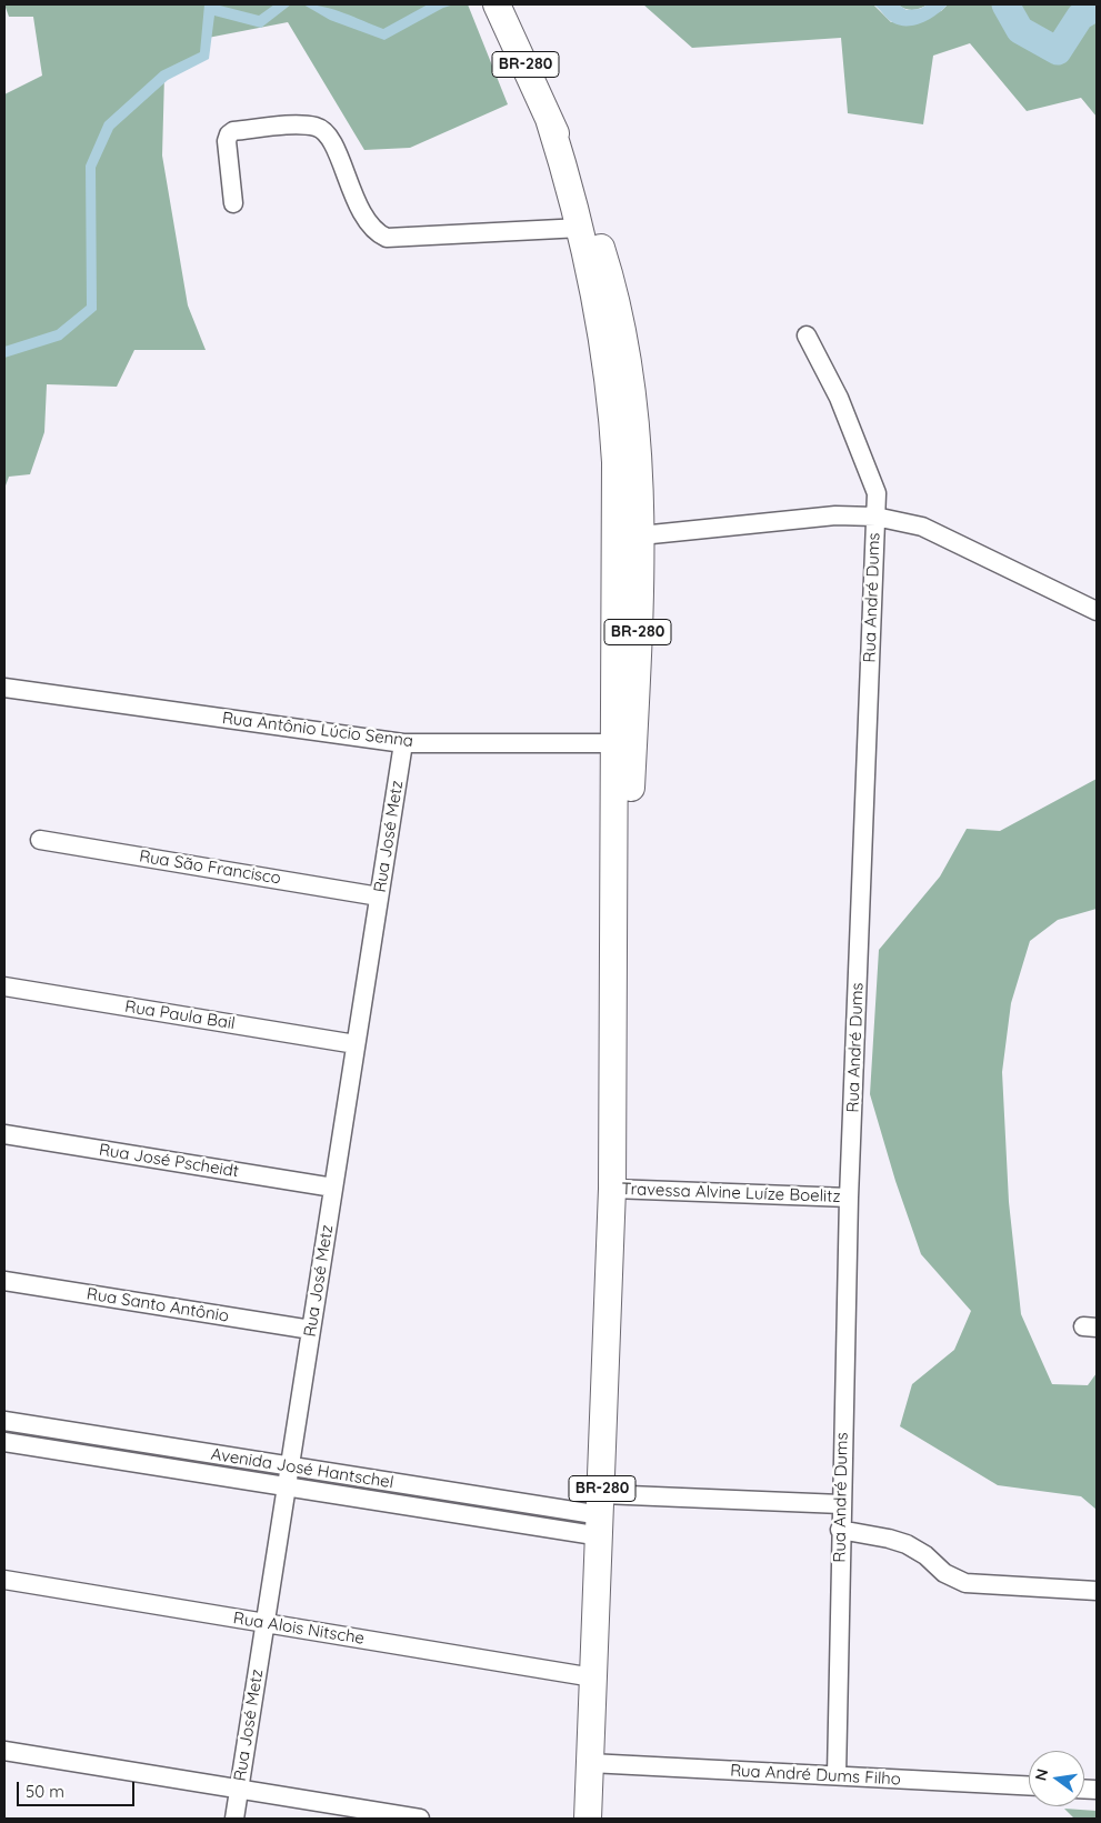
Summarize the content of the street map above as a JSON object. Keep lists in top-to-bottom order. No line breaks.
{"streets":{"highway":["BR-280"],"street":["Rua André Dums","Rua Antônio Lúcio Senna","Rua José Metz","Rua São Francisco","Rua Paula Bail","Rua José Pscheidt","Travessa Alvine Luíze Boelitz","Rua Santo Antônio","Avenida José Hantschel","Rua Alois Nitsche","Rua André Dums Filho"]},"crossings":[["BR-280","Rua Antônio Lúcio Senna"],["BR-280","Travessa Alvine Luíze Boelitz"],["BR-280","Avenida José Hantschel"],["BR-280","Rua Alois Nitsche"],["BR-280","Rua André Dums Filho"],["Rua André Dums","Travessa Alvine Luíze Boelitz"],["Rua André Dums","Rua André Dums Filho"],["Rua Antônio Lúcio Senna","Rua José Metz"],["Rua José Metz","Rua São Francisco"],["Rua José Metz","Rua Paula Bail"],["Rua José Metz","Rua José Pscheidt"],["Rua José Metz","Rua Santo Antônio"],["Rua José Metz","Avenida José Hantschel"],["Rua José Metz","Rua Alois Nitsche"]],"scale_bar":"50 m","north":"left"}
